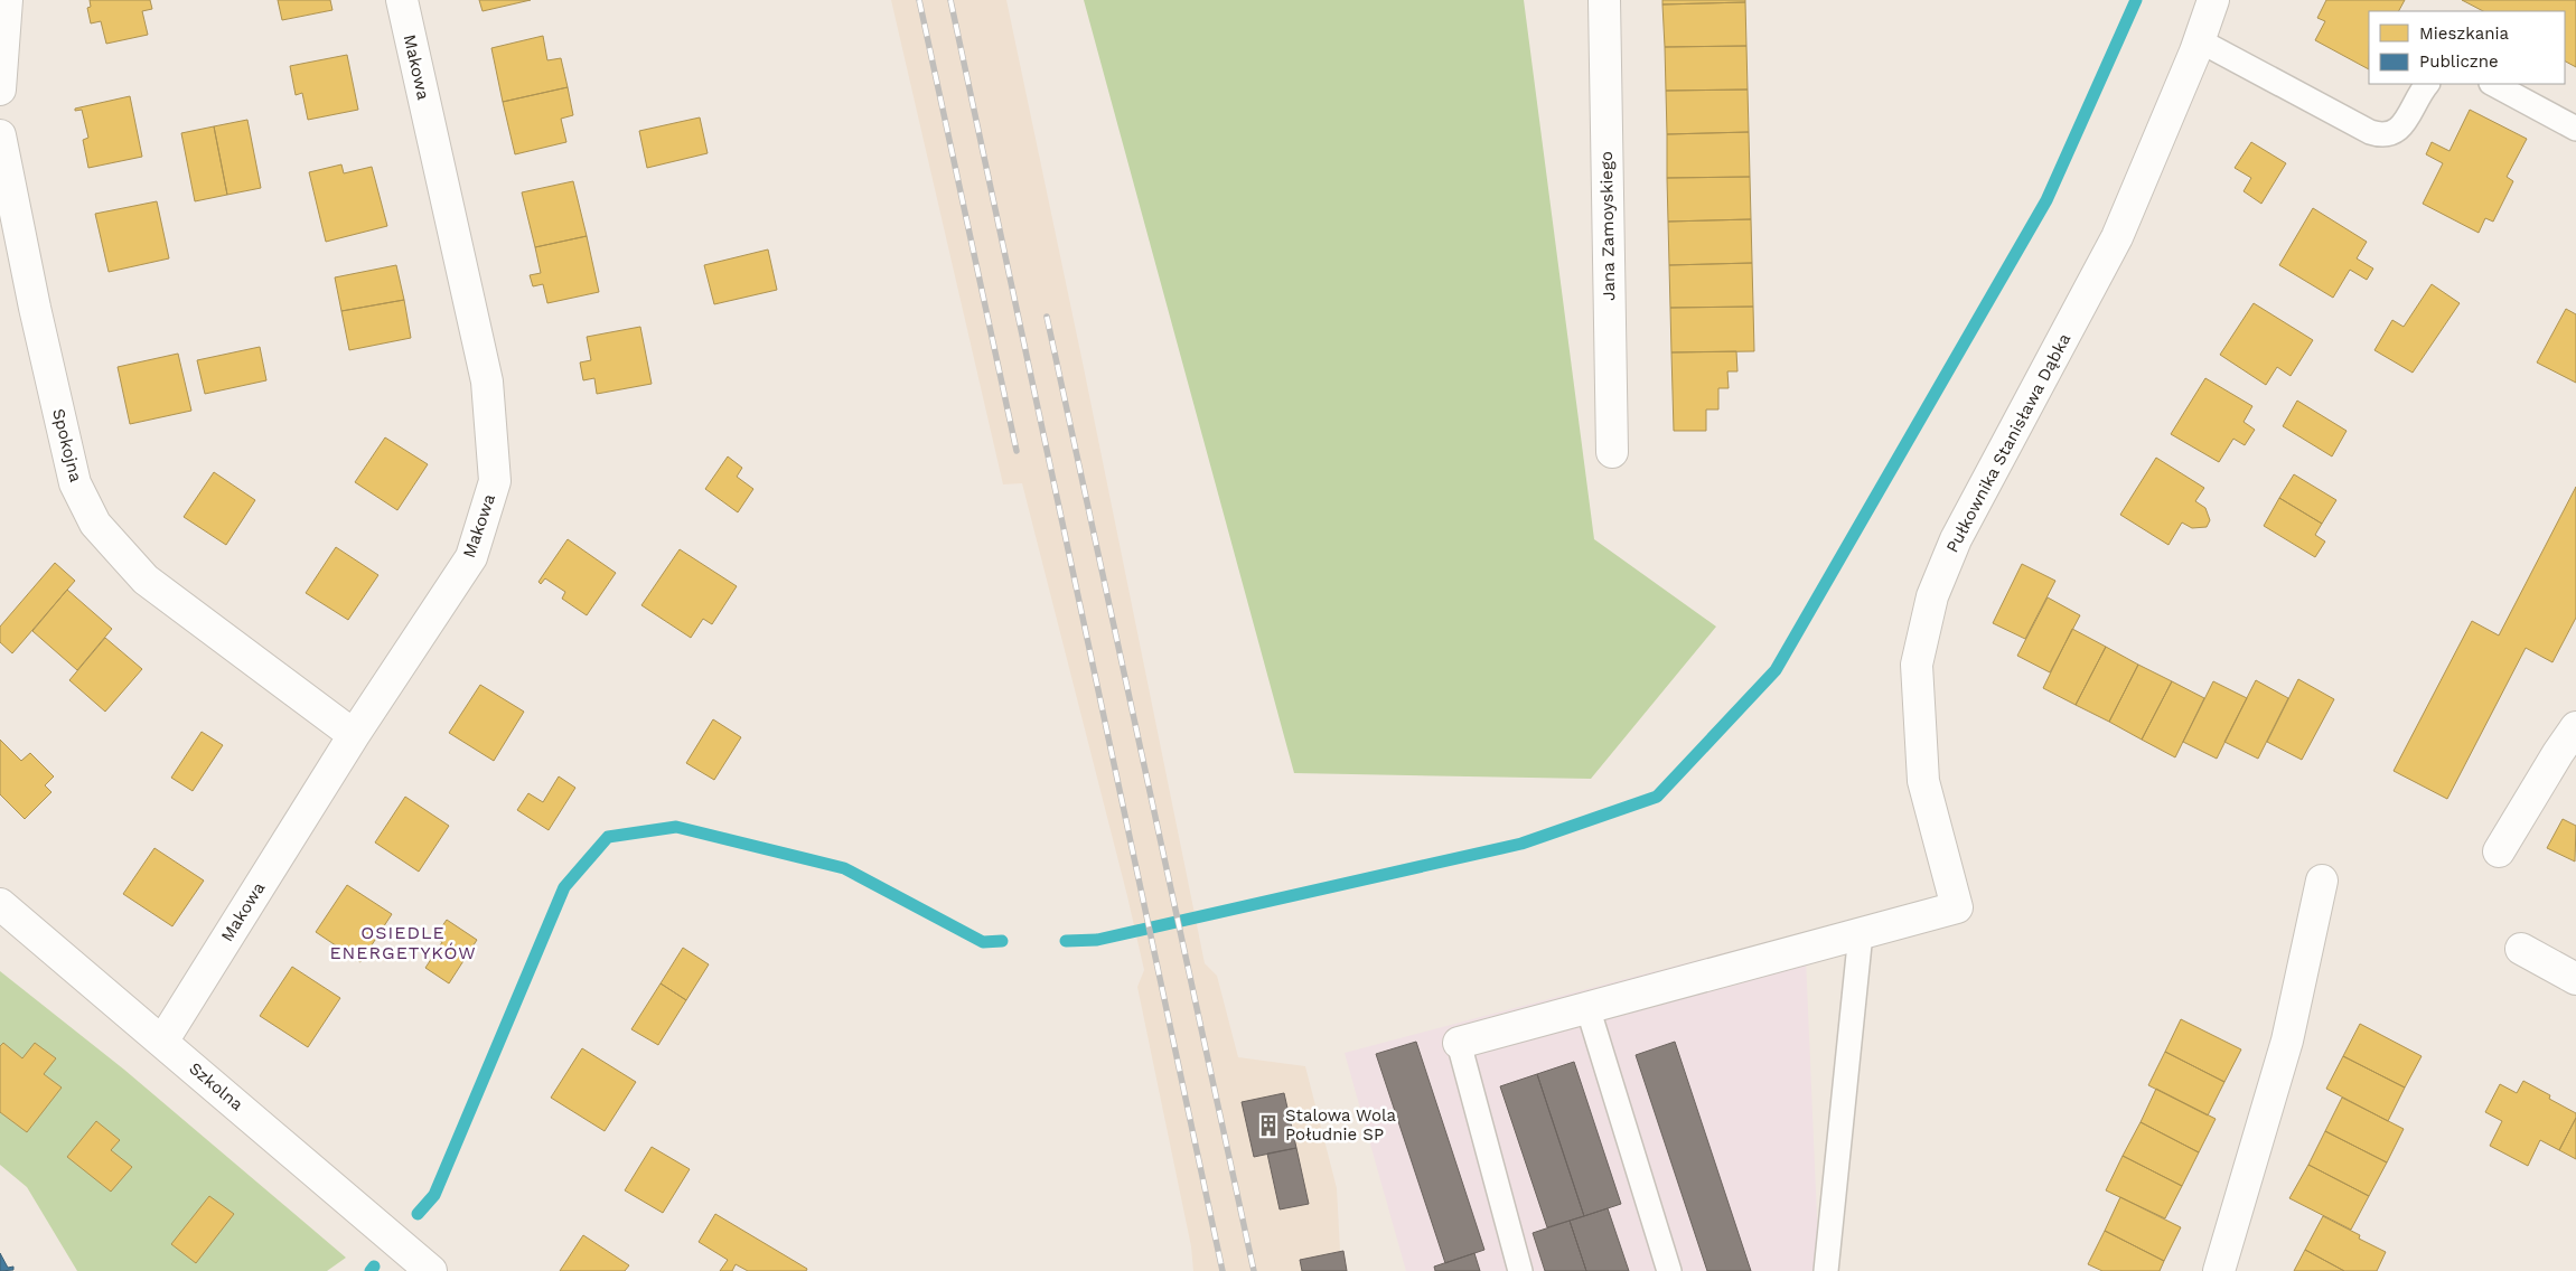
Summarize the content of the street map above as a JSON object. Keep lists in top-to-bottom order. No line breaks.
{"streets":{"street":["Makowa","Jana Zamoyskiego","Pułkownika Stanisława Dąbka","Spokojna","Szkolna"]},"crossings":[["Makowa","Spokojna"],["Makowa","Szkolna"]],"districts":["OSIEDLE ENERGETYKÓW"],"places":{"building":["Stalowa Wola Południe SP"]},"legend":["Mieszkania","Publiczne"]}
